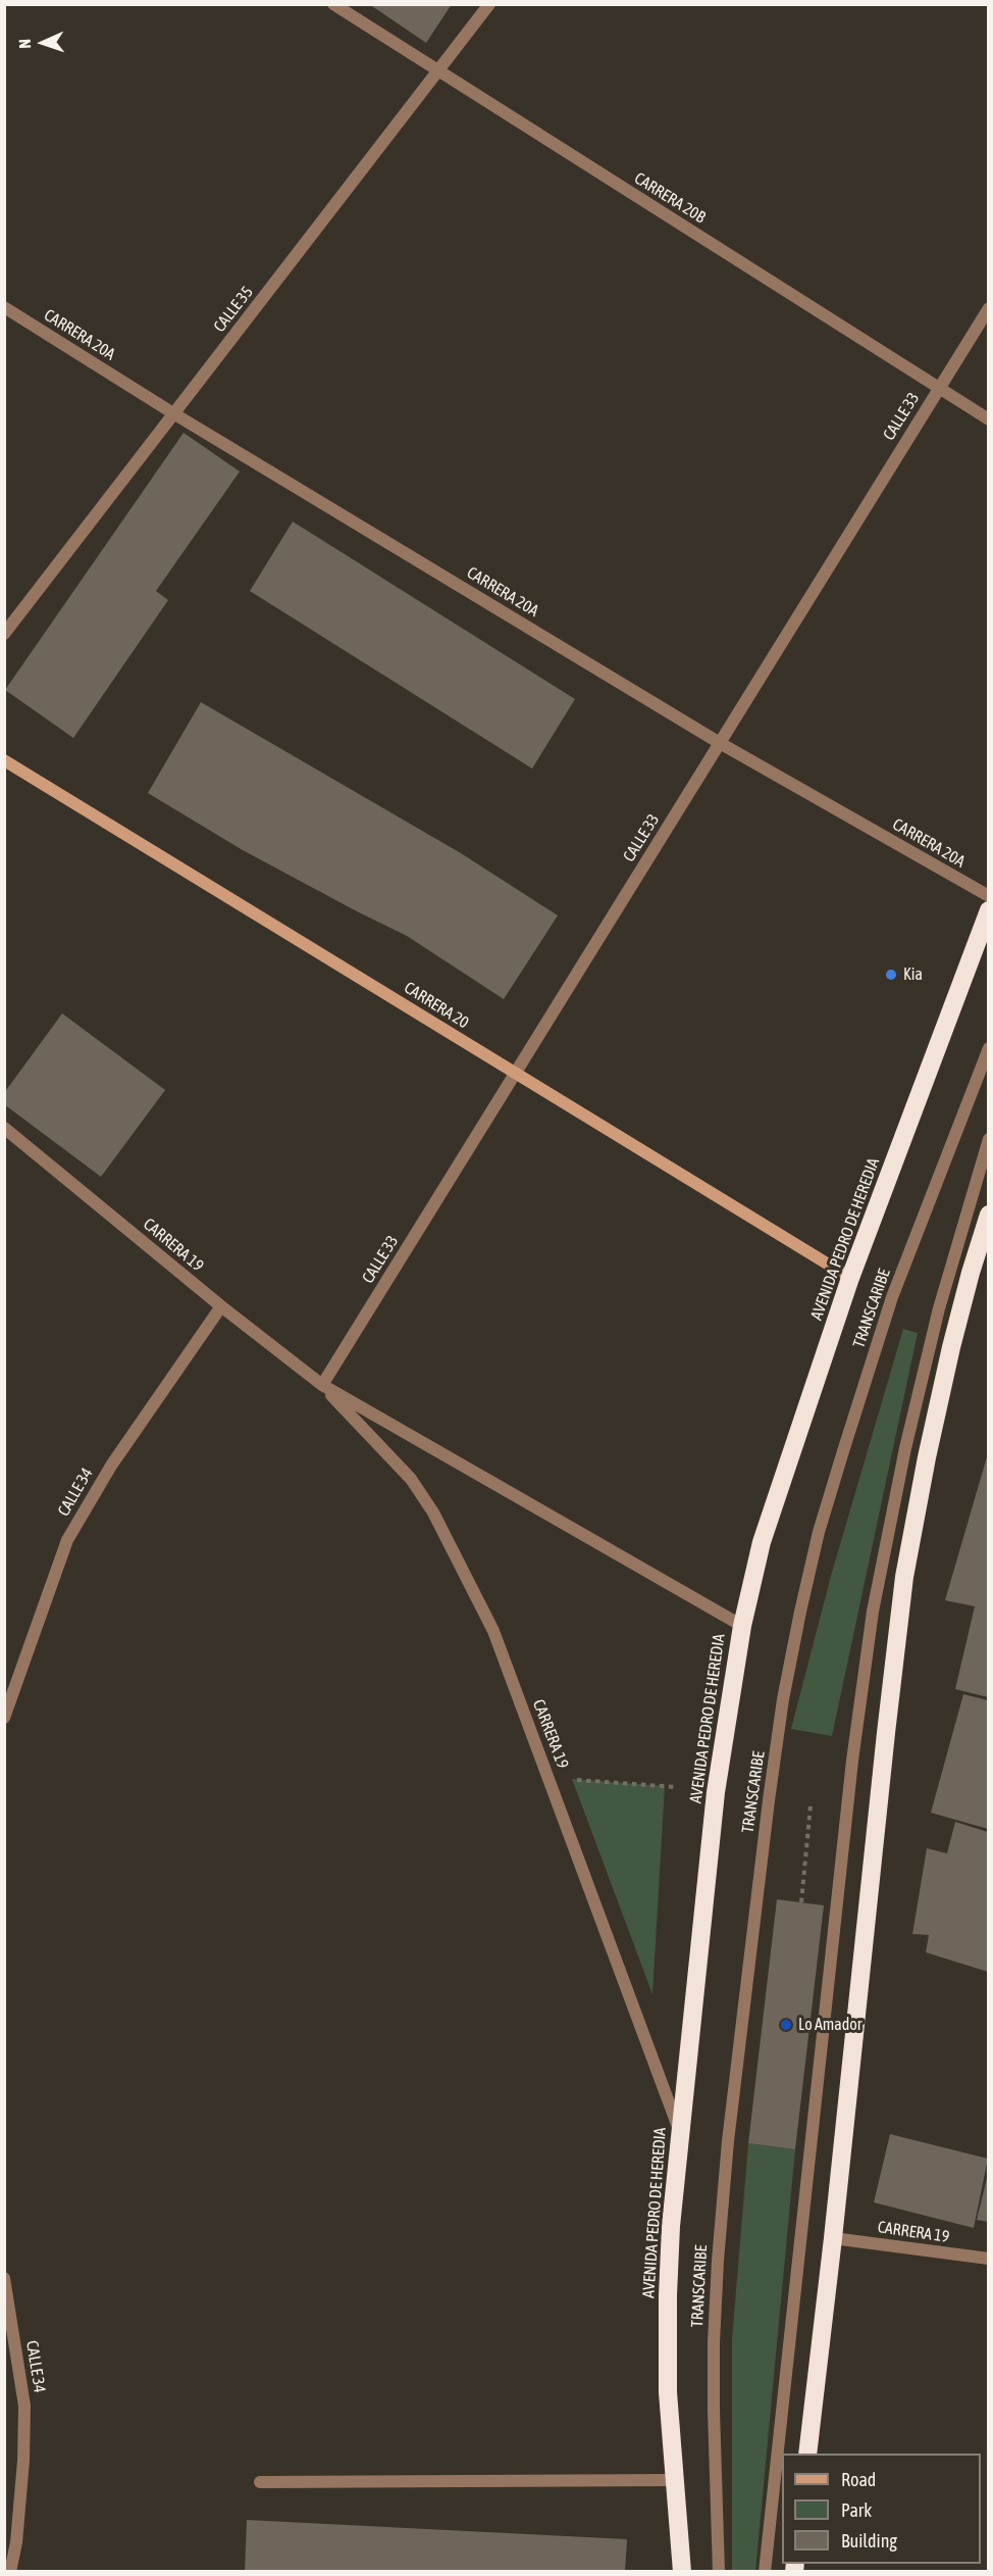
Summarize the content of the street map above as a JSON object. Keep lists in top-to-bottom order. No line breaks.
{"streets":{"highway":["AVENIDA PEDRO DE HEREDIA"],"street":["CARRERA 20B","CALLE 35","CARRERA 20A","CALLE 33","CARRERA 20","CARRERA 19","TRANSCARIBE","CALLE 34"]},"crossings":[["CARRERA 20B","CALLE 35"],["CARRERA 20B","CALLE 33"],["CALLE 35","CARRERA 20A"],["CARRERA 20A","CALLE 33"],["CALLE 33","CARRERA 20"],["CALLE 33","CARRERA 19"],["CARRERA 20","AVENIDA PEDRO DE HEREDIA"],["AVENIDA PEDRO DE HEREDIA","CARRERA 19"],["CARRERA 19","CALLE 34"]],"places":["Kia","Lo Amador"],"legend":["Road","Park","Building"],"north":"left"}
